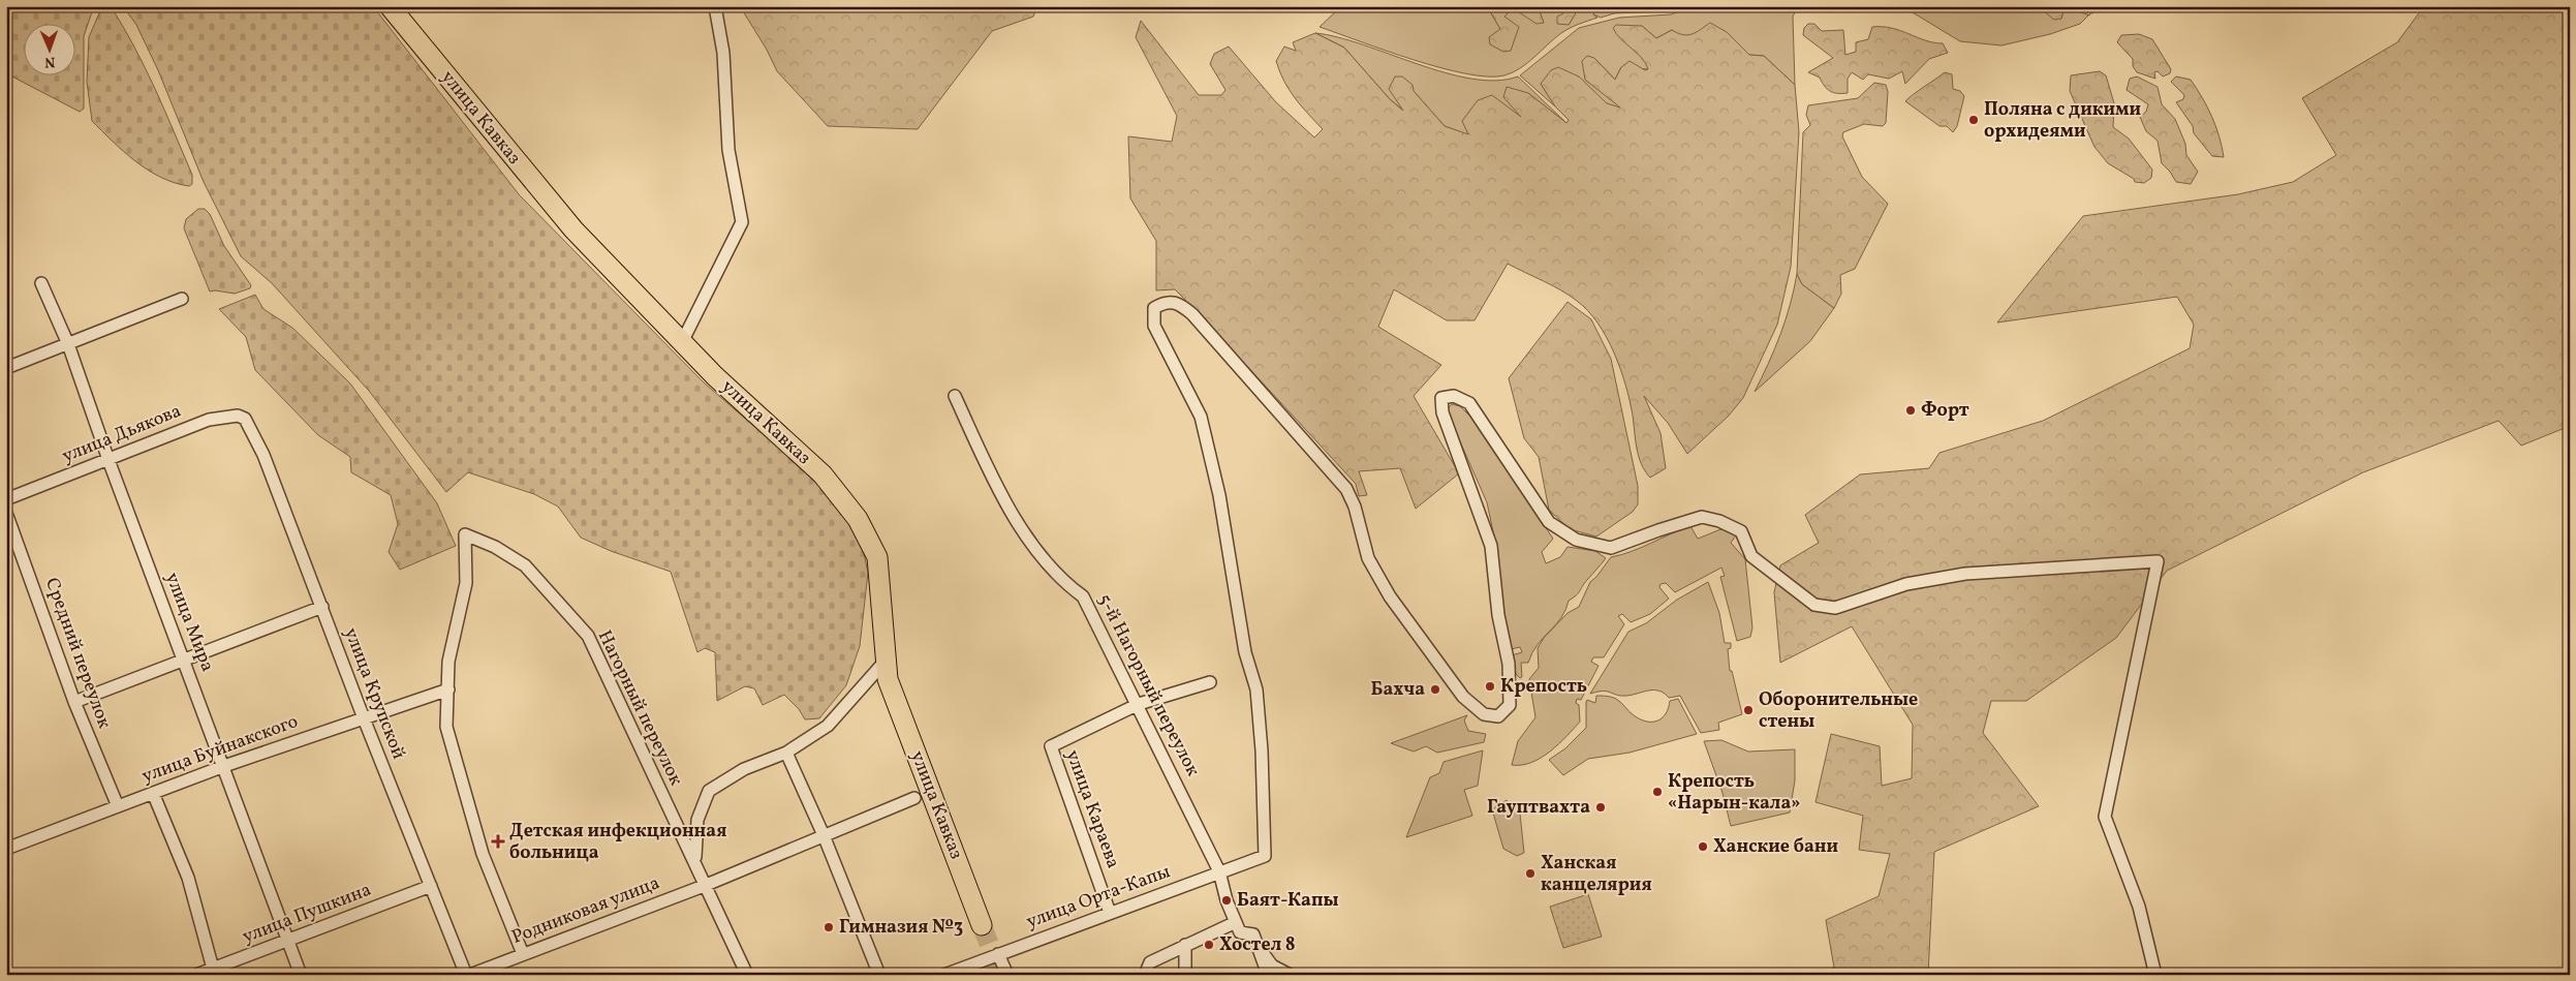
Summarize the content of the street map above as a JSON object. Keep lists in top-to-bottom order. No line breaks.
{"streets":{"highway":["улица Кавказ"],"street":["улица Дьякова","улица Мира","Средний переулок","5-й Нагорный переулок","улица Крупской","Нагорный переулок","улица Буйнакского","улица Караева","улица Орта-Капы","Родниковая улица","улица Пушкина"]},"crossings":[["улица Дьякова","улица Мира"],["улица Дьякова","улица Крупской"],["улица Мира","улица Буйнакского"],["улица Мира","улица Пушкина"],["Средний переулок","улица Буйнакского"],["5-й Нагорный переулок","улица Караева"],["5-й Нагорный переулок","улица Орта-Капы"],["улица Крупской","улица Буйнакского"],["улица Крупской","Родниковая улица"],["улица Крупской","улица Пушкина"],["Нагорный переулок","улица Буйнакского"],["Нагорный переулок","Родниковая улица"],["улица Караева","улица Орта-Капы"]],"places":{"other":["Поляна с дикими орхидеями","Форт","Крепость","Бахча","Оборонительные стены","Крепость «Нарын-кала»","Гауптвахта","Ханские бани","Ханская канцелярия","Баят-Капы","Гимназия №3","Хостел 8"],"health":["Детская инфекционная больница"]},"north":"bottom"}
